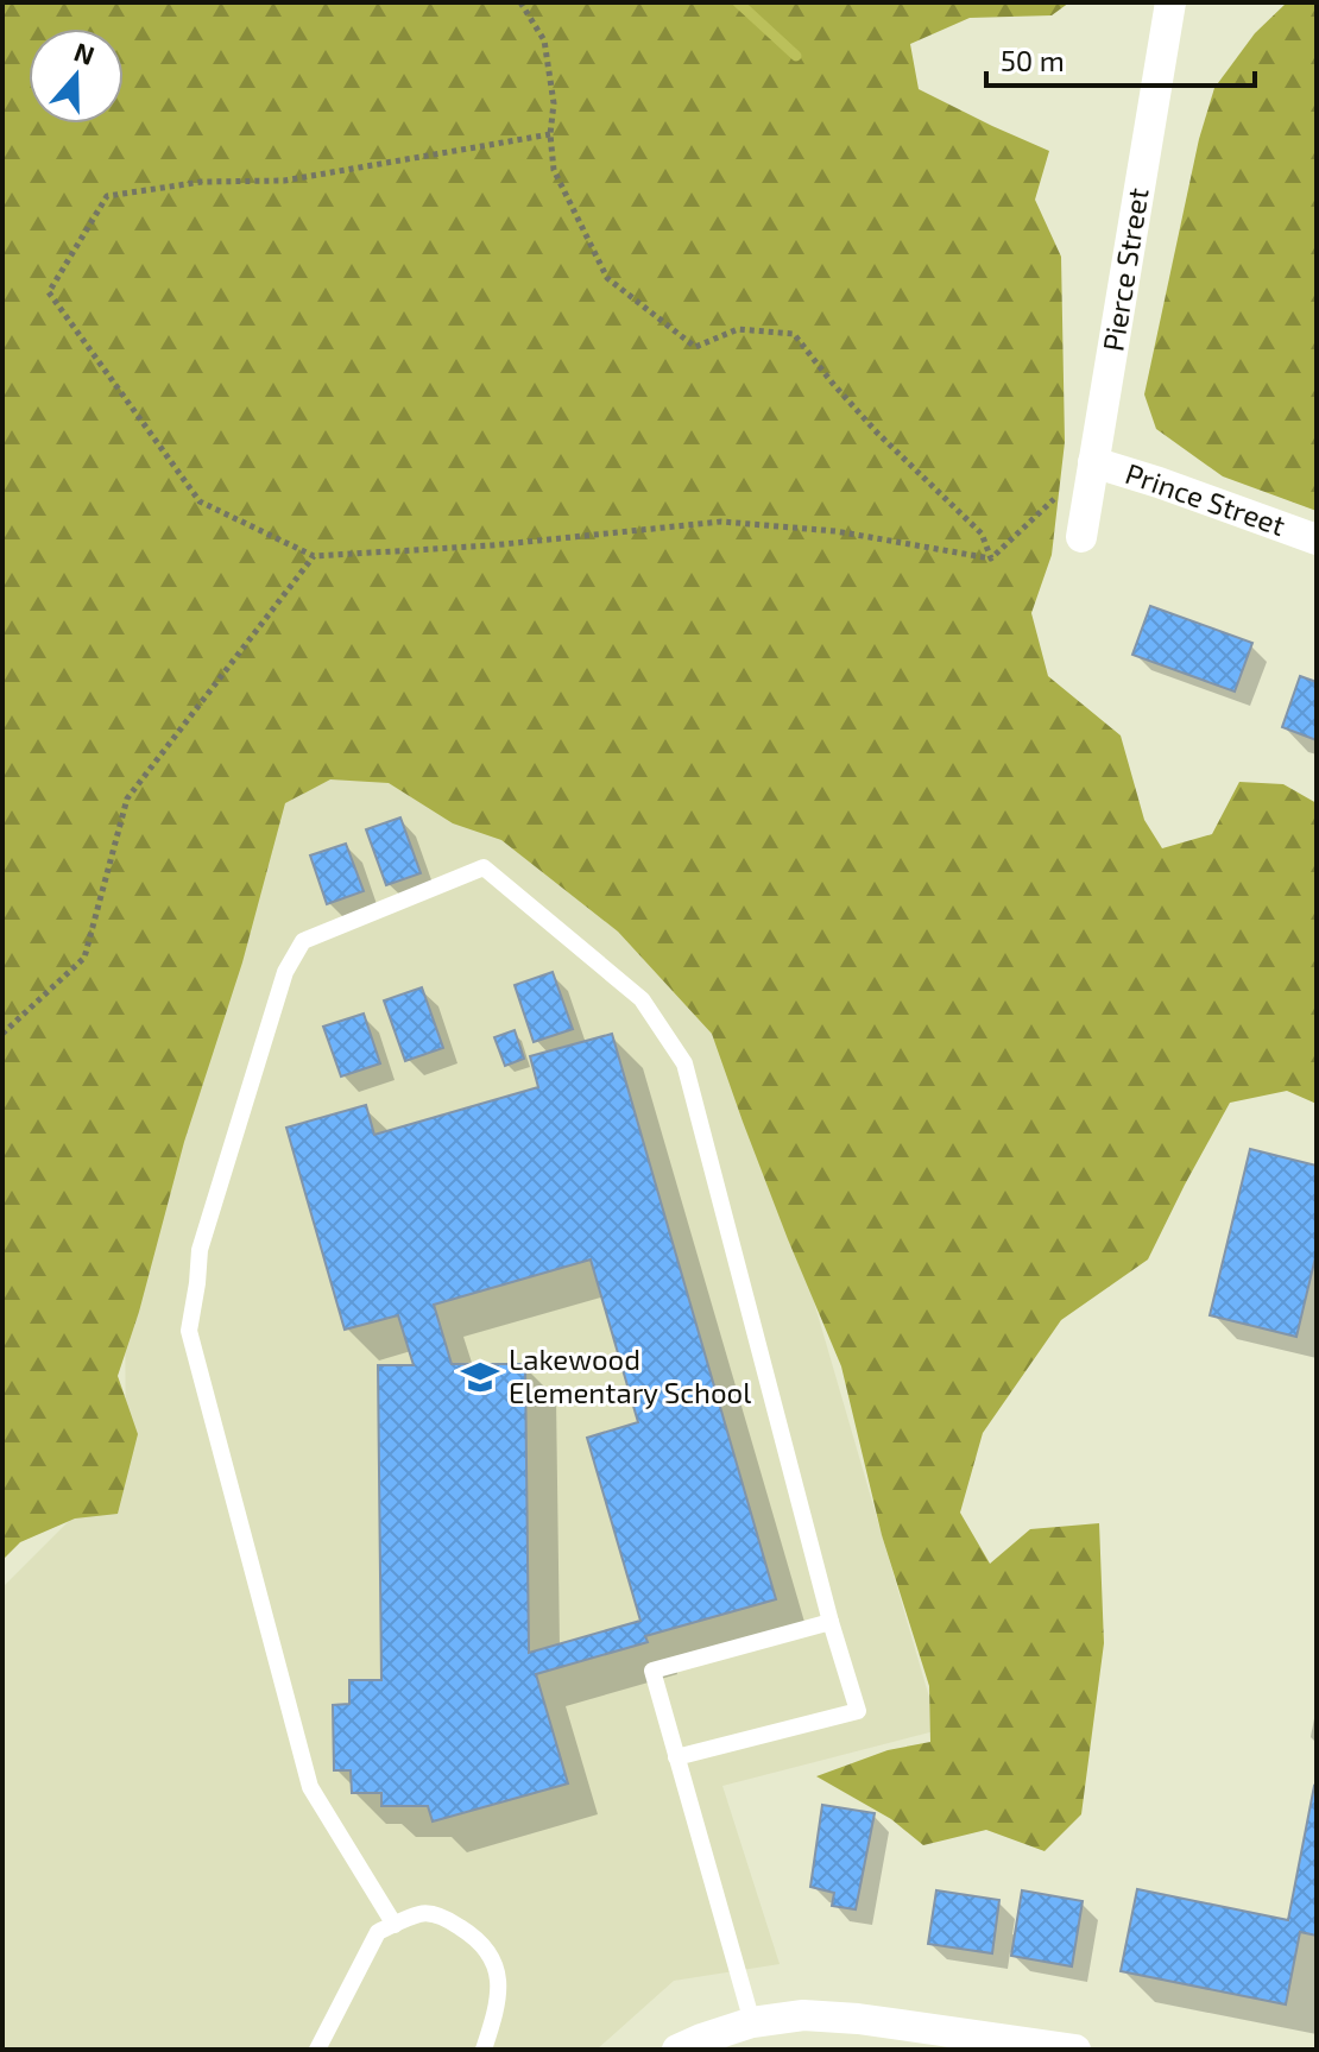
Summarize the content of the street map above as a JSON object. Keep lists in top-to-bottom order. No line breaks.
{"streets":{"street":["Pierce Street","Prince Street"]},"crossings":[["Pierce Street","Prince Street"]],"places":{"school or university":["Lakewood Elementary School"]},"scale_bar":"50 m","north":"top"}
